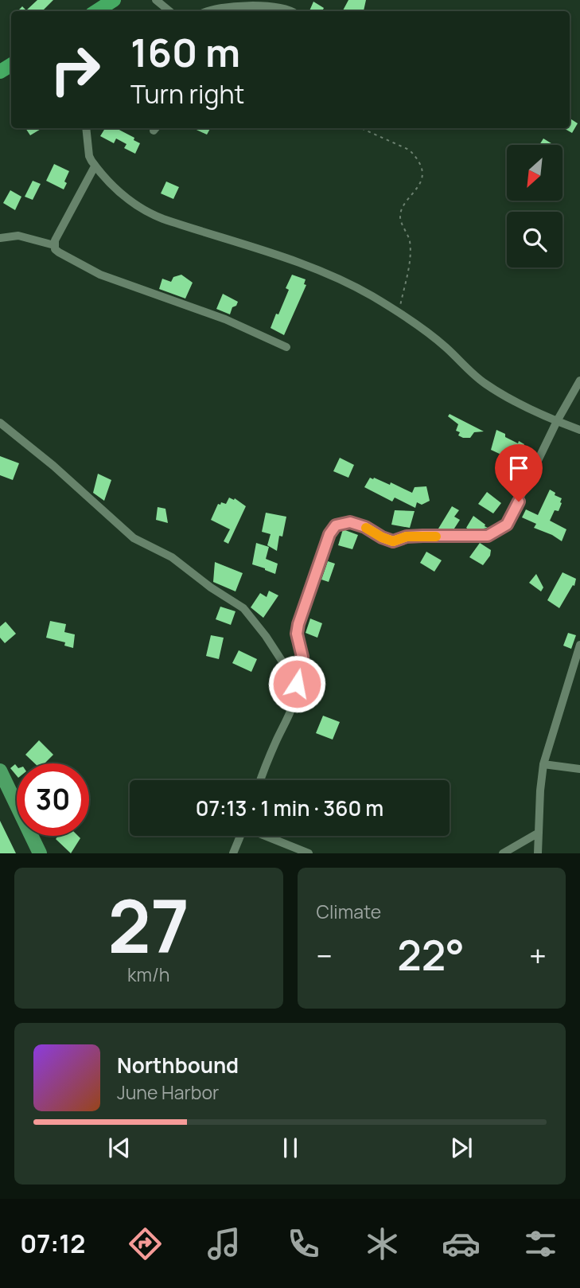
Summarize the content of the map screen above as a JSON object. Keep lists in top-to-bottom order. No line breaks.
{"north":"bottom left","page":{"turn":["160 m","Turn right"],"limit":"30","trip":"07:13 · 1 min · 360 m","tile":[["27","km/h"],"Climate"],"heat":["−","22°","+"],"song":["Northbound","June Harbor"],"tabs":"07:12"}}
